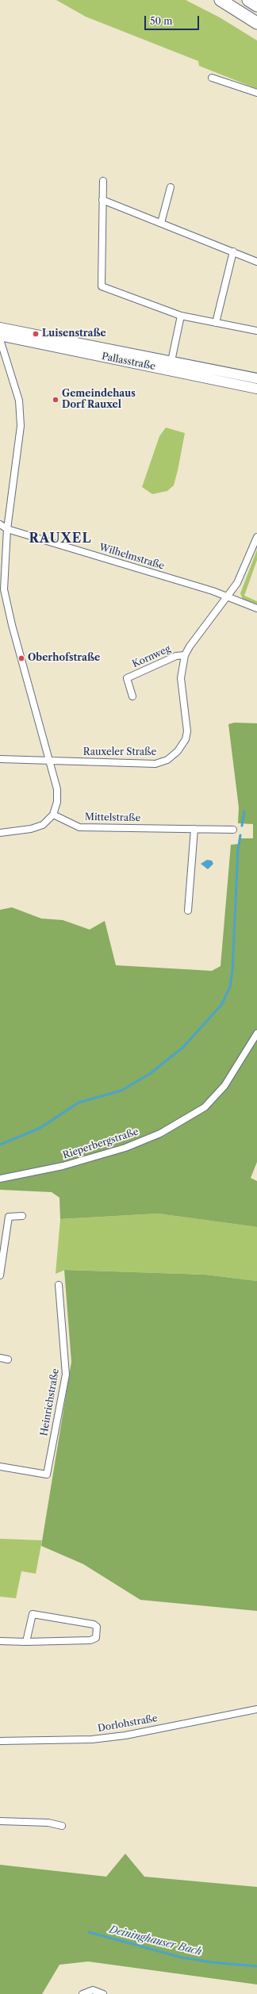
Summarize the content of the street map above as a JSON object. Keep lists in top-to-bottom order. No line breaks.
{"streets":{"main road":["Pallasstraße"],"street":["Wilhelmstraße","Kornweg","Rauxeler Straße","Mittelstraße","Rieperbergstraße","Heinrichstraße","Dorlohstraße"]},"crossings":[["Wilhelmstraße","Rauxeler Straße"],["Kornweg","Rauxeler Straße"]],"districts":["RAUXEL"],"water":["Deininghauser Bach"],"places":["Luisenstraße","Gemeindehaus Dorf Rauxel","Oberhofstraße"],"scale_bar":"50 m"}
